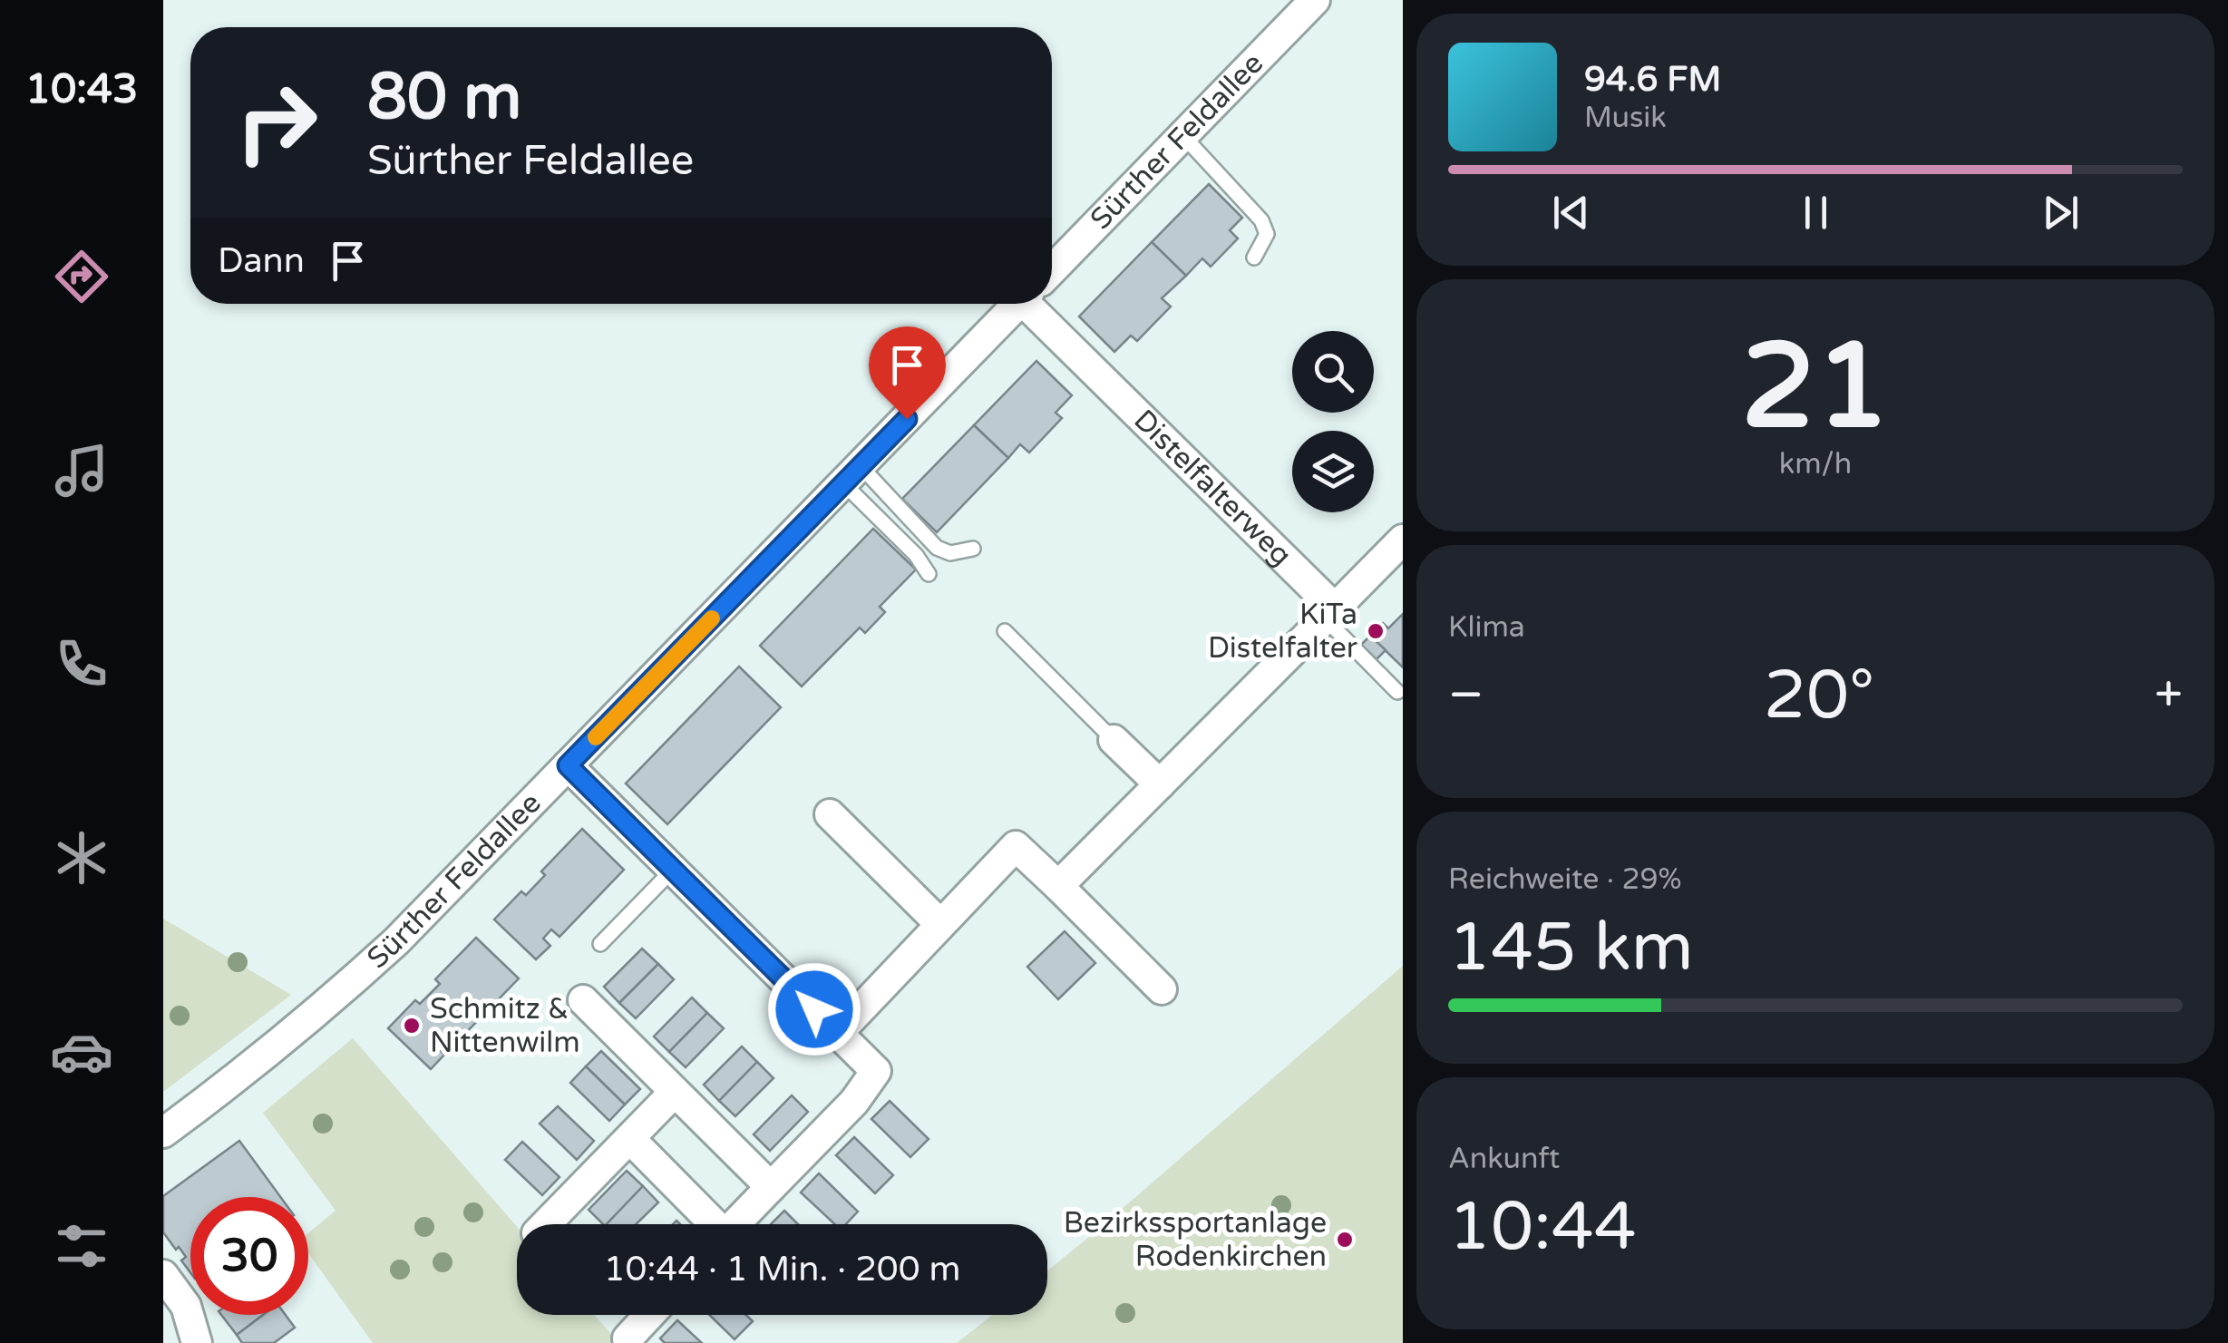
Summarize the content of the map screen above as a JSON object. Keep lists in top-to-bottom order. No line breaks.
{"streets":{"street":["Sürther Feldallee","Distelfalterweg"]},"places":["KiTa Distelfalter","Schmitz & Nittenwilm","Bezirkssportanlage Rodenkirchen"],"page":{"tabs":"10:43","turn":["80 m","Sürther Feldallee"],"song":["94.6 FM","Musik"],"then":"Dann","tile":[["21","km/h"],"Klima",["Reichweite · 29%","145 km"],["Ankunft","10:44"]],"heat":["−","20°","+"],"limit":"30","trip":"10:44 · 1 Min. · 200 m"}}
